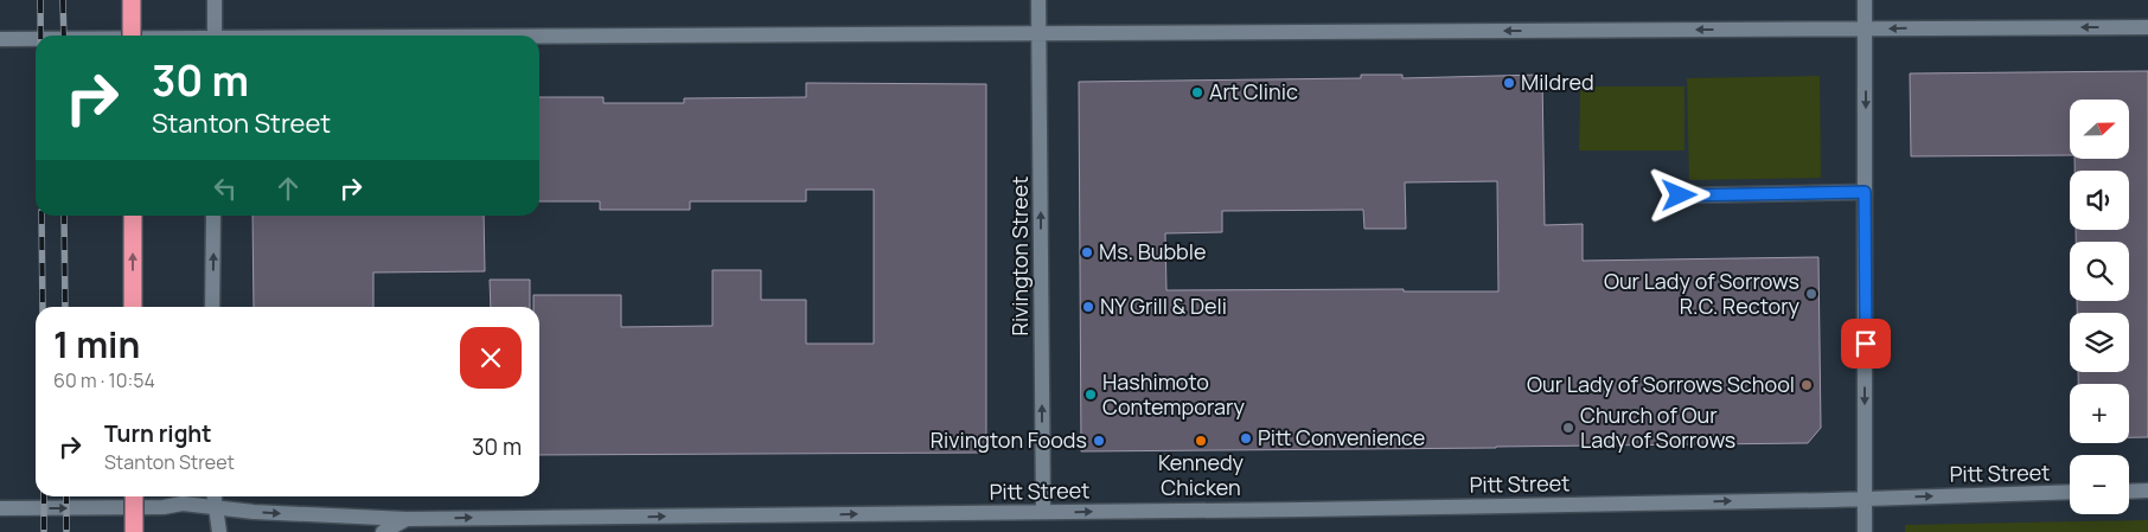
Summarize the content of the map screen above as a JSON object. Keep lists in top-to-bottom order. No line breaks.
{"streets":{"street":["Rivington Street","Pitt Street"]},"crossings":[["Rivington Street","Pitt Street"]],"one_way":["Rivington Street","Pitt Street"],"places":["Mildred","Art Clinic","Ms. Bubble","Our Lady of Sorrows R.C. Rectory","NY Grill & Deli","Our Lady of Sorrows School","Hashimoto Contemporary","Church of Our Lady of Sorrows","Pitt Convenience","Rivington Foods","Kennedy Chicken"],"north":"right","page":{"turn":["30 m","Stanton Street"],"map_buttons":["+","−"],"heading":["1 min","60 m · 10:54"],"list":[{"name":"Turn right","note":"Stanton Street","value":"30 m"}]}}
